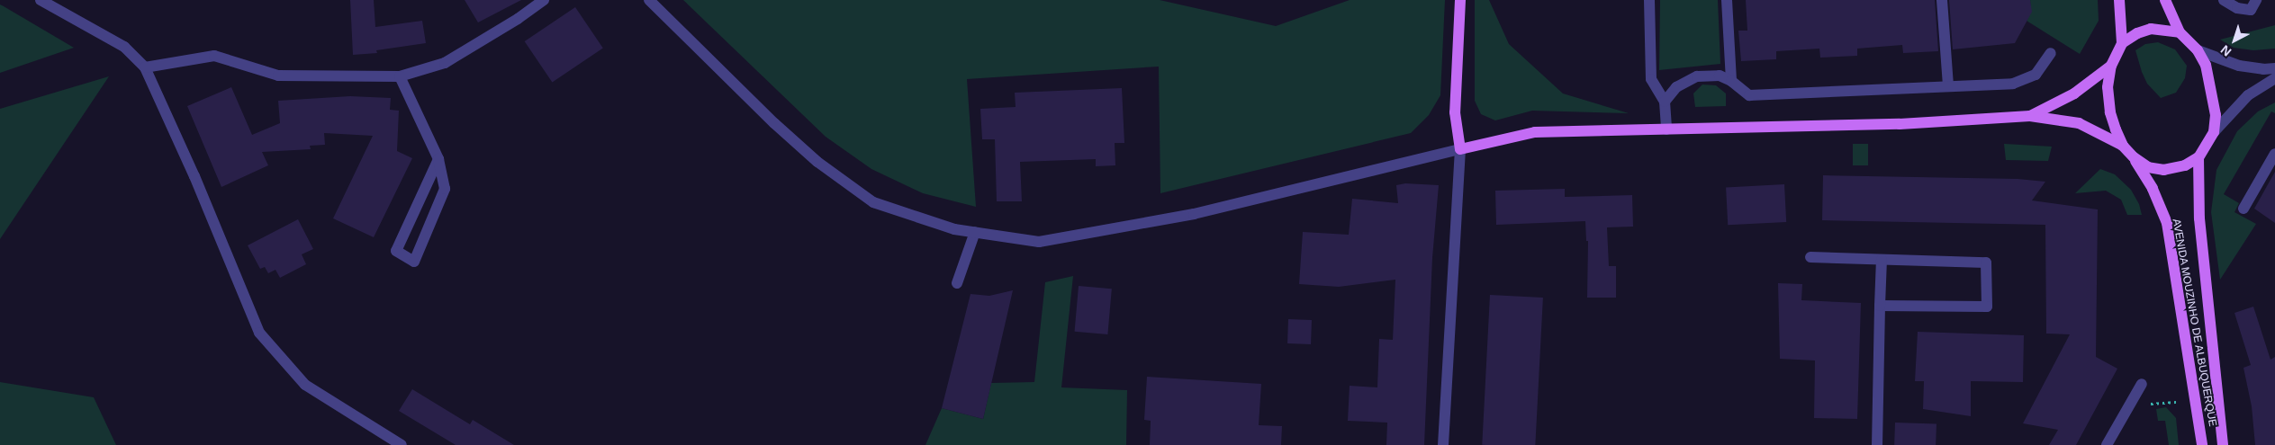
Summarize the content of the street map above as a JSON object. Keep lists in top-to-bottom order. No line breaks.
{"streets":{"main road":["AVENIDA MOUZINHO DE ALBUQUERQUE"]},"north":"bottom left"}
